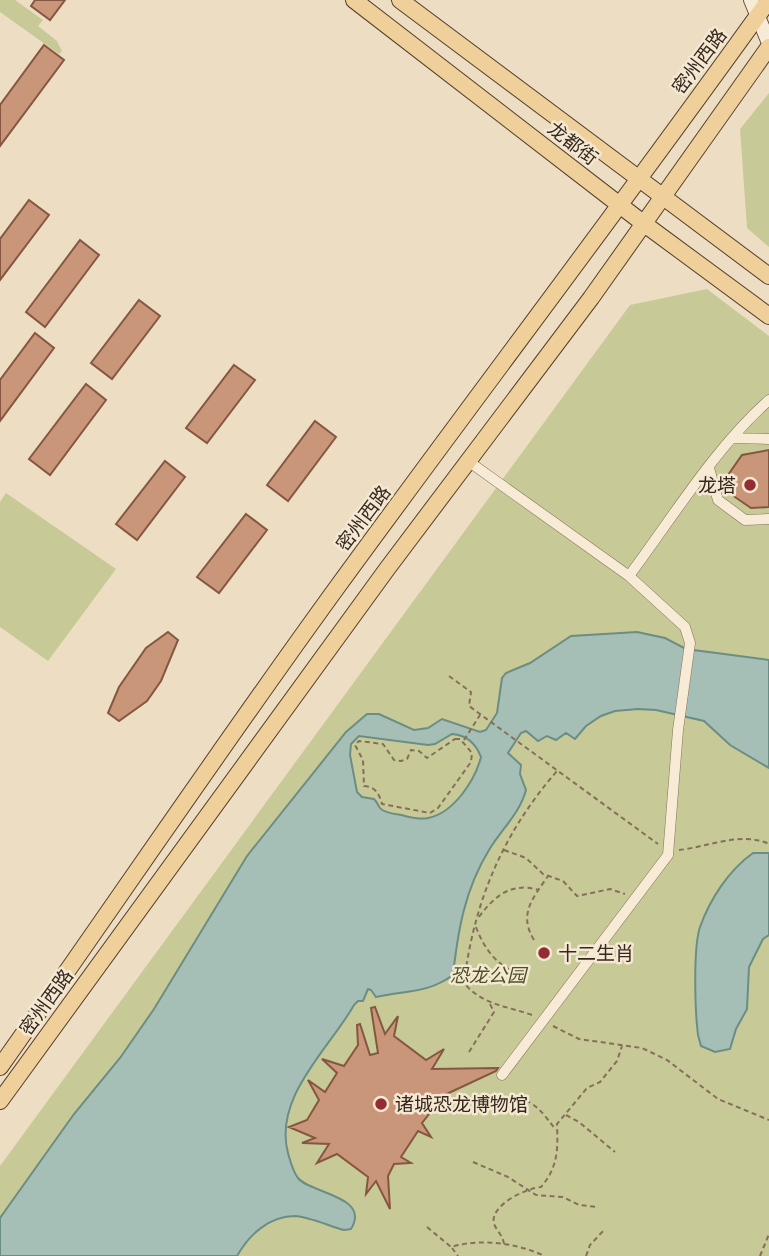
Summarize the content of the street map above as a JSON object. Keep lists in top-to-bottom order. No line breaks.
{"streets":{"main road":["密州西路","龙都街"]},"crossings":[["密州西路","龙都街"]],"parks":["恐龙公园"],"places":["龙塔","十二生肖","诸城恐龙博物馆"]}
